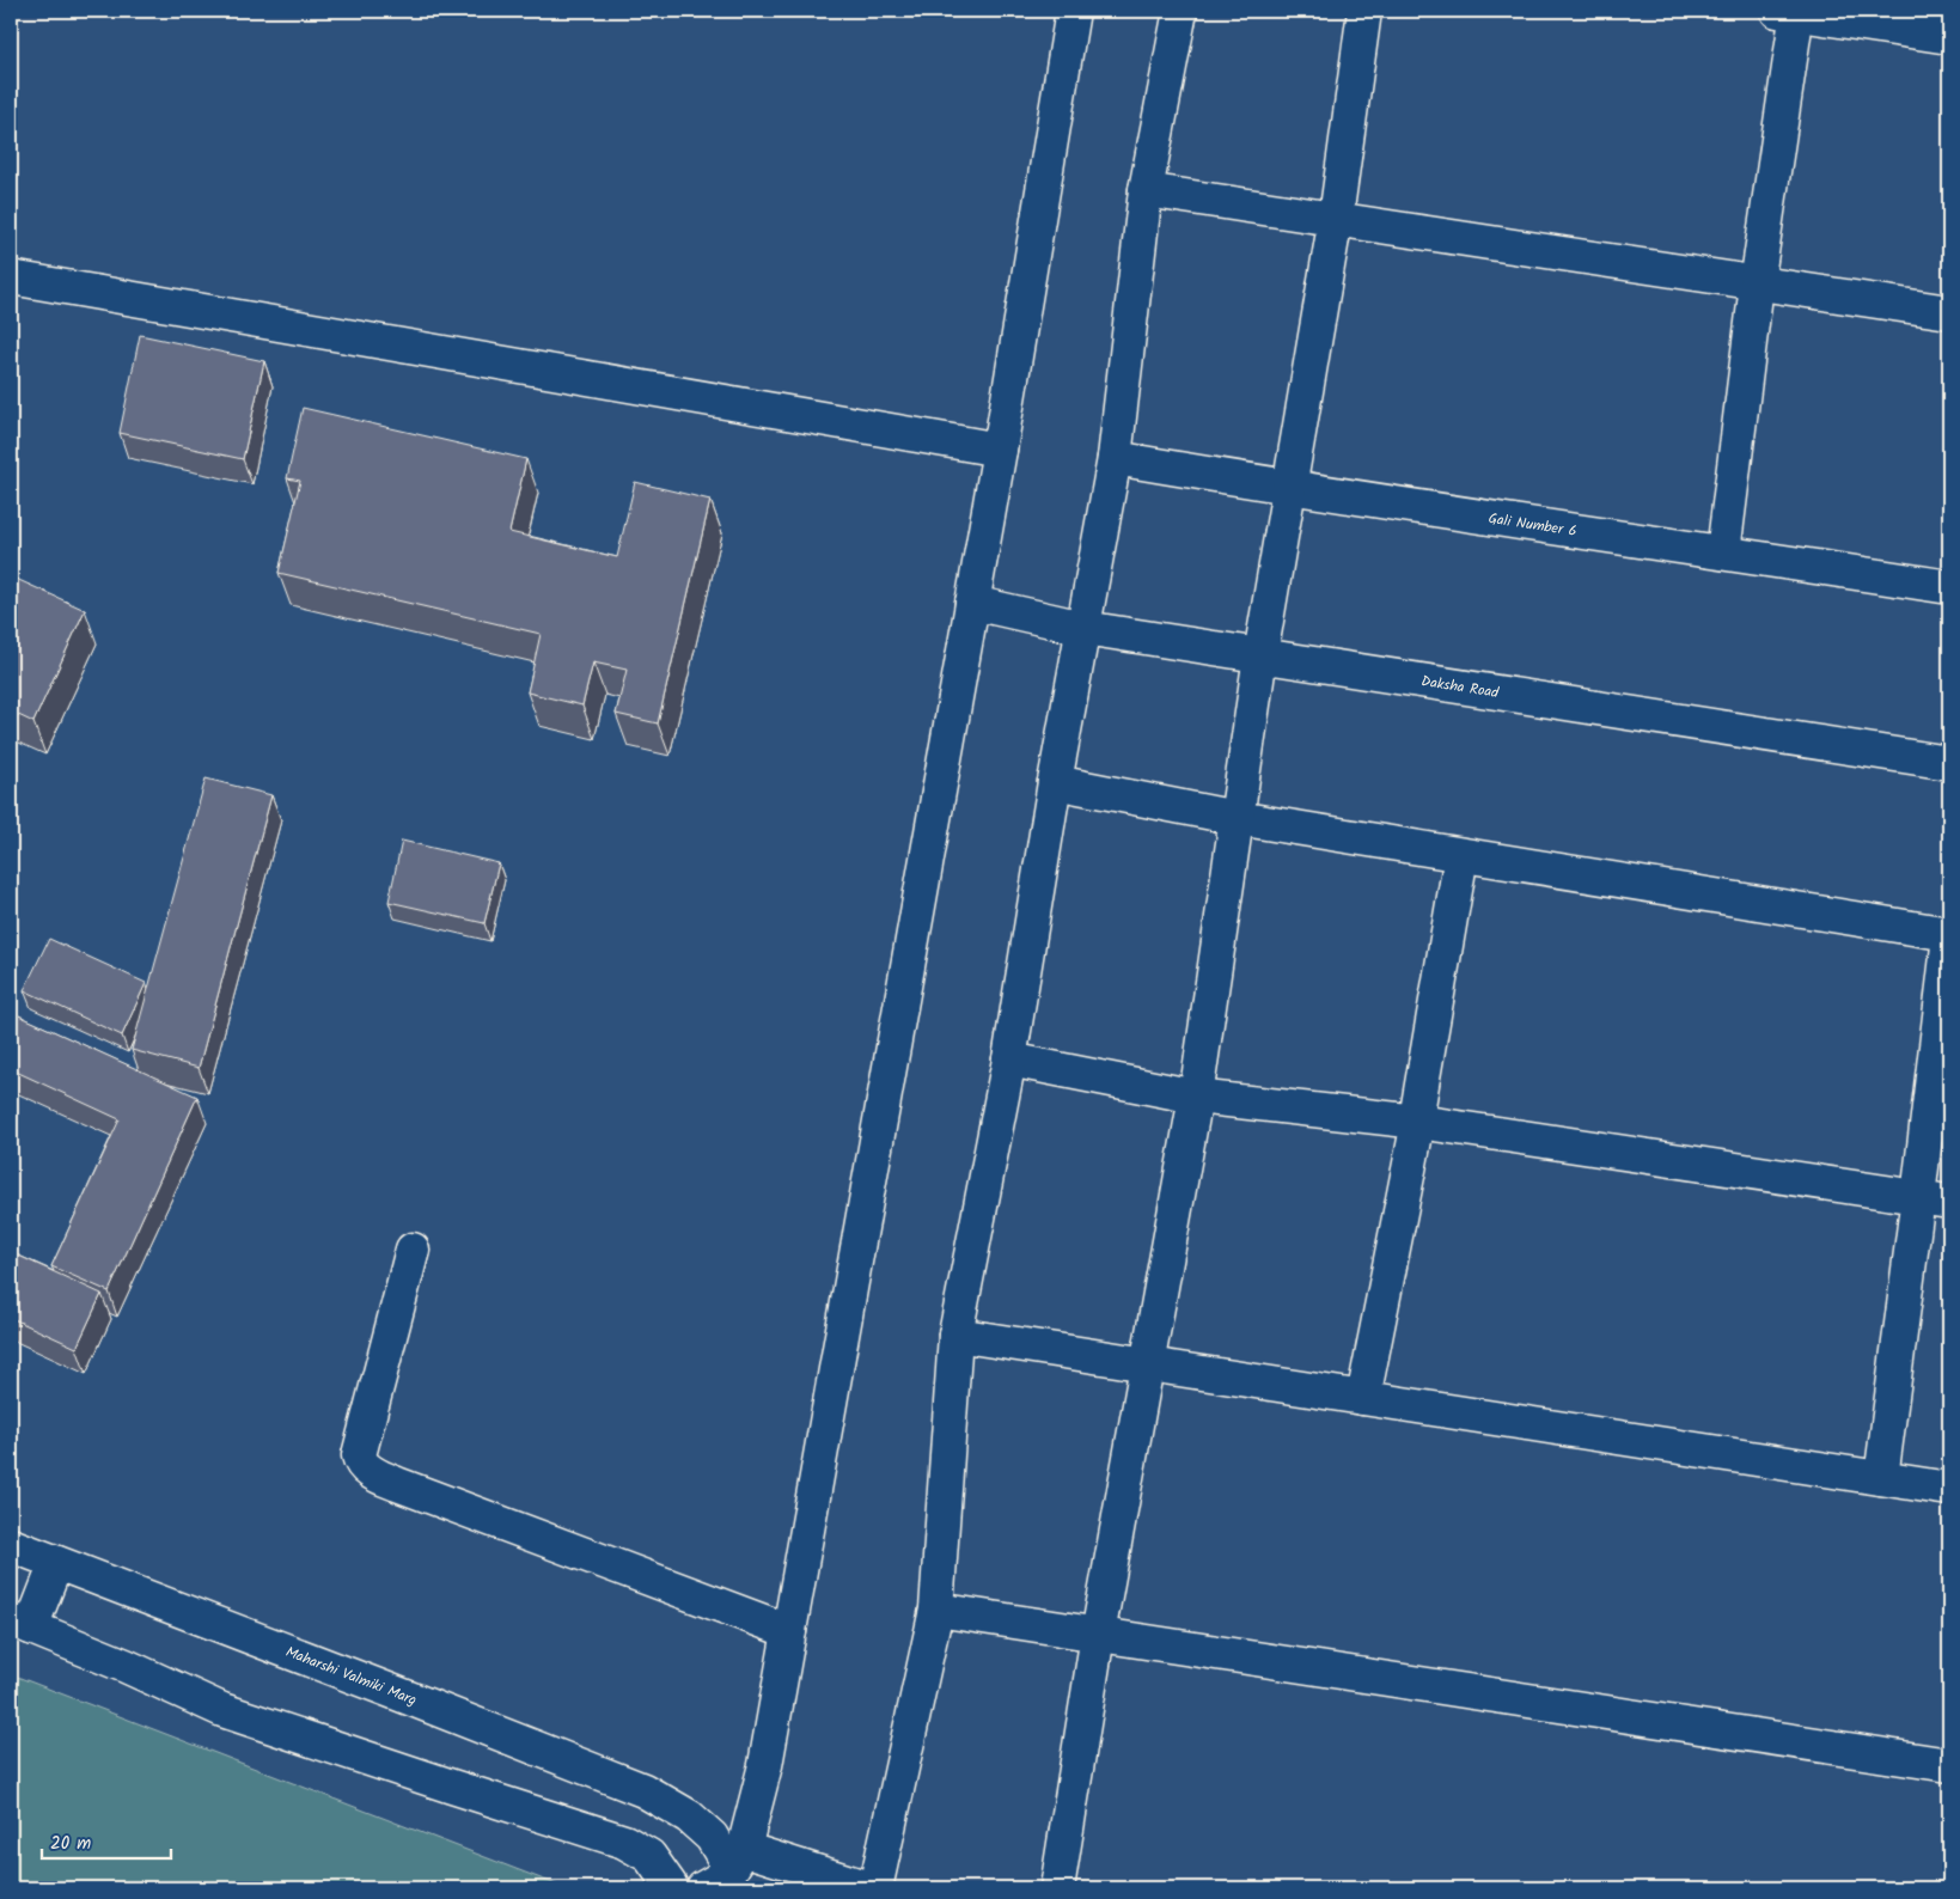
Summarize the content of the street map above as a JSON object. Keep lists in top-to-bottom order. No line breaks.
{"streets":{"street":["Gali Number 6","Daksha Road","Maharshi Valmiki Marg"]},"scale_bar":"20 m"}
